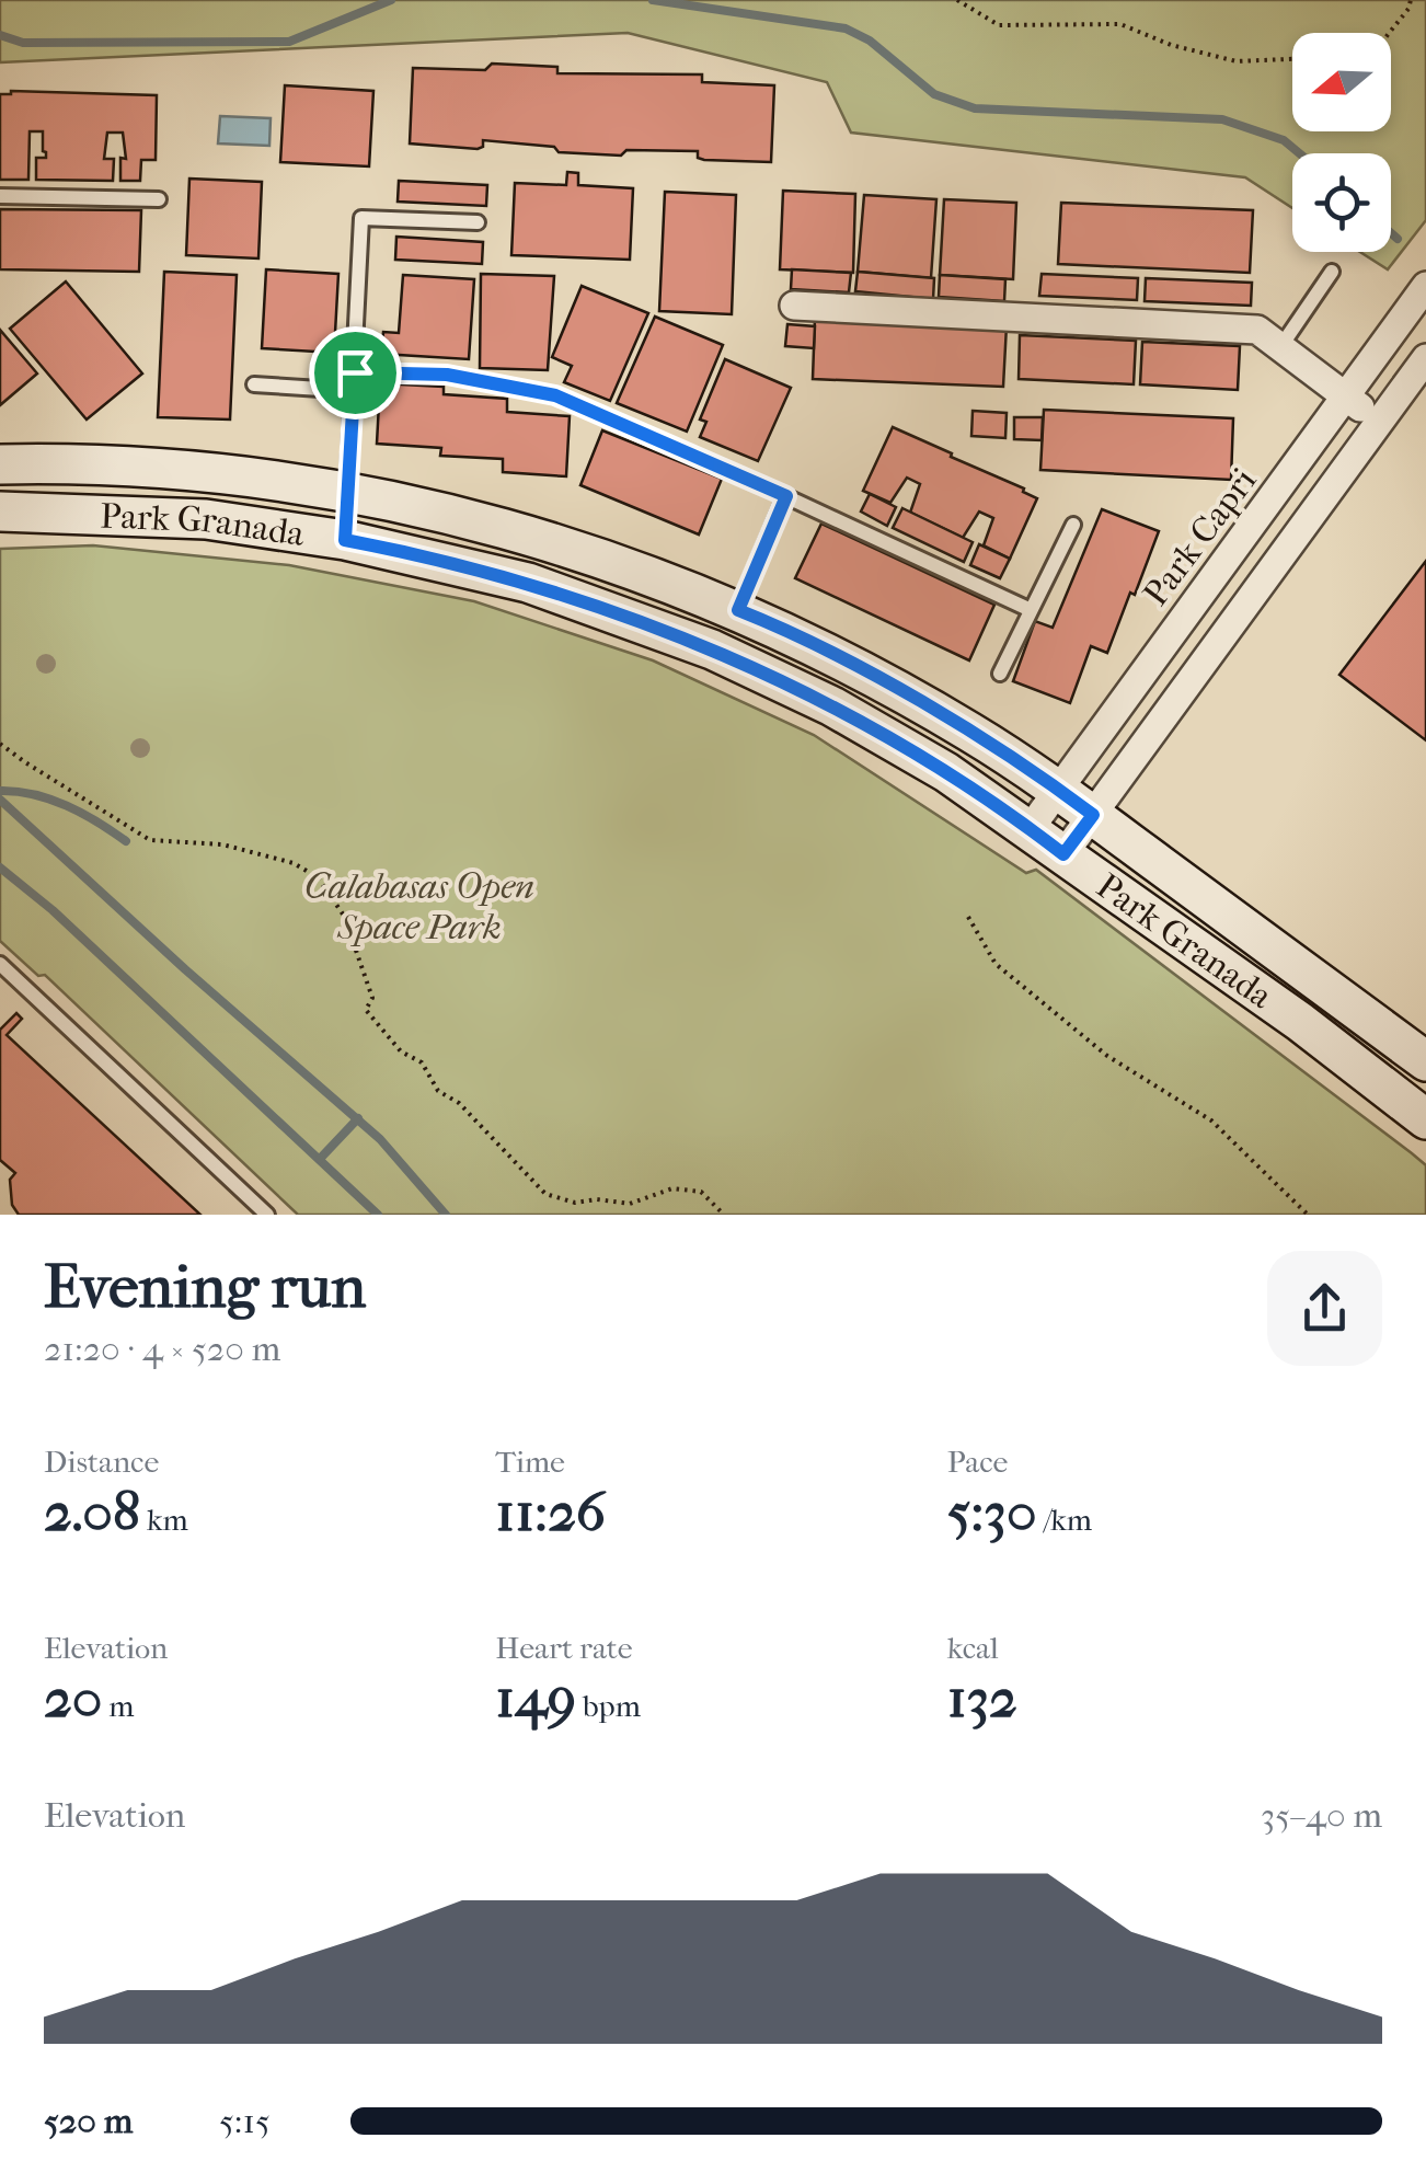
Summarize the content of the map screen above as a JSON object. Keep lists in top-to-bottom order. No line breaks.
{"streets":{"street":["Park Granada","Park Capri"]},"crossings":[["Park Granada","Park Capri"]],"parks":["Calabasas Open Space Park"],"north":"left","page":{"heading":["Evening run","21:20 · 4 × 520 m"],"stats":[["Distance","2.08 km"],["Time","11:26"],["Pace","5:30 /km"],["Elevation","20 m"],["Heart rate","149 bpm"],["kcal","132"]],"chart":["Elevation","35–40 m"],"list":[{"name":"520 m","note":"5:15"}]}}
